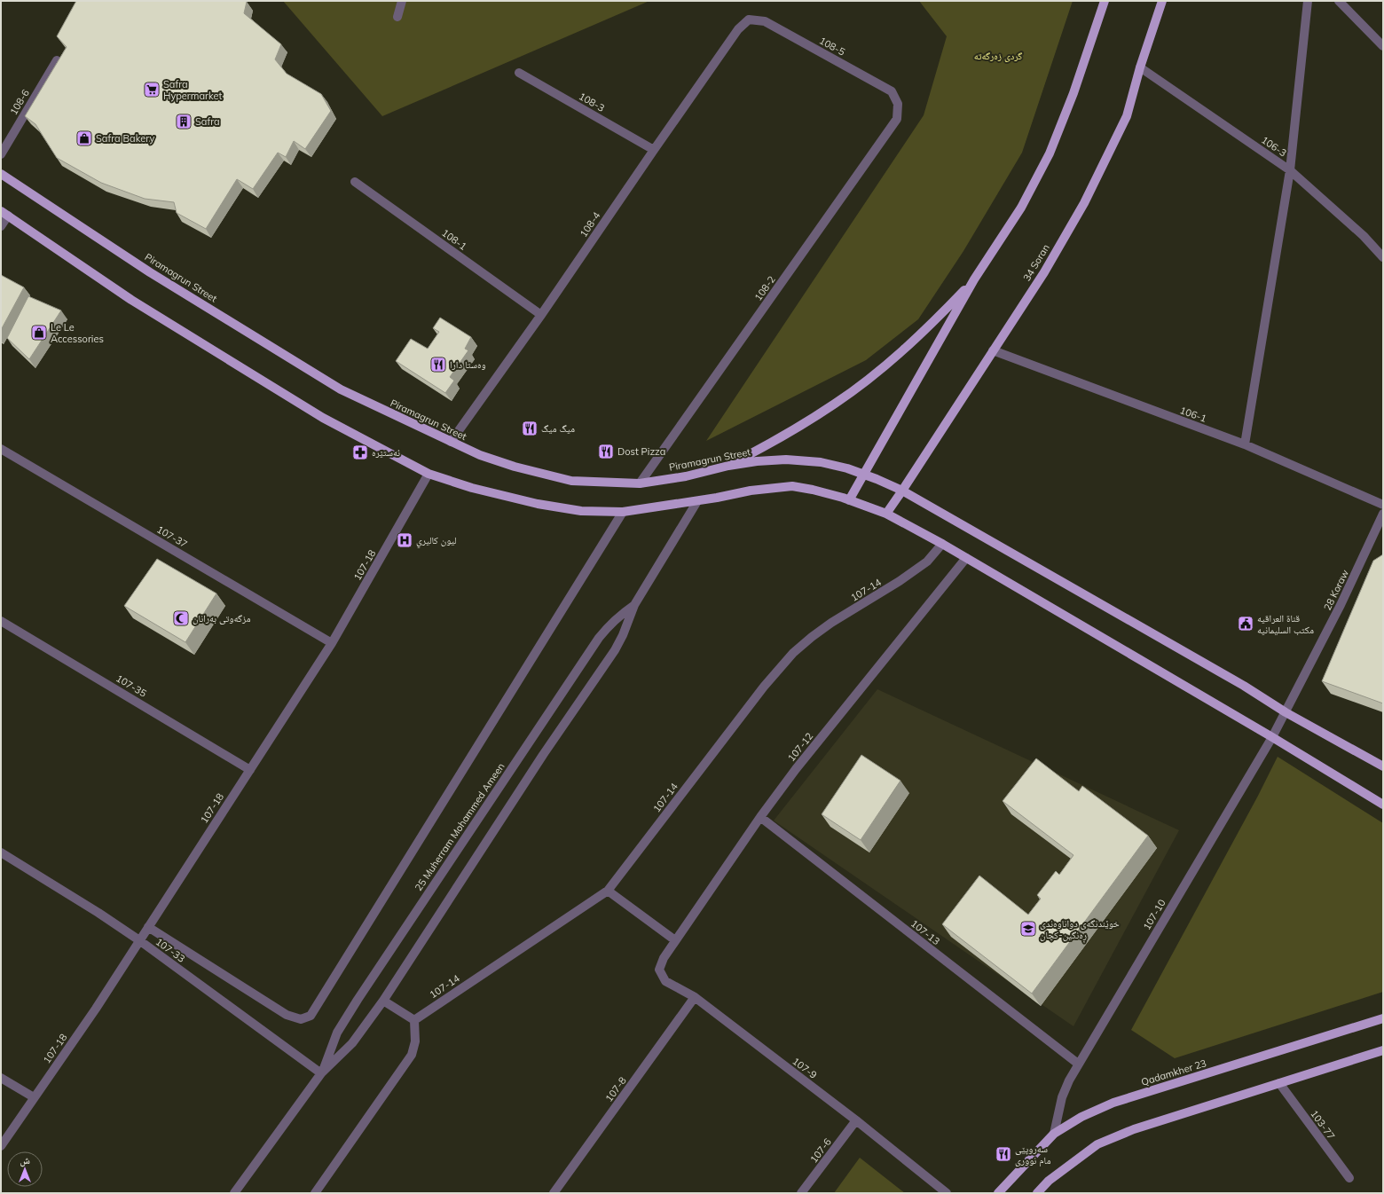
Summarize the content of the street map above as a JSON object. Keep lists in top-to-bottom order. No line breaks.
{"streets":{"main road":["34 Soran","Piramagrun Street","Qadamkher 23"],"street":["108-5","108-6","108-3","106-3","108-4","108-1","108-2","106-1","107-37","107-18","107-14","28 Koraw","107-35","107-12","25 Muherram Mohammed Ameen","107-10","107-13","107-33","107-9","107-8","103-77","107-6"]},"crossings":[["108-5","108-4"],["108-5","108-2"],["108-3","108-4"],["106-3","34 Soran"],["108-4","108-1"],["108-4","Piramagrun Street"],["34 Soran","Piramagrun Street"],["34 Soran","106-1"],["Piramagrun Street","108-2"],["Piramagrun Street","28 Koraw"],["Piramagrun Street","107-10"],["107-37","107-18"],["107-18","107-35"],["107-18","107-33"],["28 Koraw","107-10"],["107-12","107-13"],["107-12","107-9"],["25 Muherram Mohammed Ameen","107-33"],["107-10","107-13"],["107-10","Qadamkher 23"],["107-9","107-8"],["107-9","107-6"]],"parks":["گردی زەرگەتە"],"places":{"supermarket":["Safra Hypermarket"],"building":["Safra"],"shop":["Safra Bakery","Le Le Accessories"],"restaurant":["وەستا دارا","میگ میگ","Dost Pizza","سەروپێی مام نووری"],"pharmacy":["ئەستێرە"],"hospital":["ليون كاليري"],"mosque":["مزگەوتی بەرانان"],"public building":["قناة العراقيه مكتب السليمانيه"],"school or university":["خوێندنگەی دواناوەندی ڕەنگین-کچان"]},"north":"top"}
